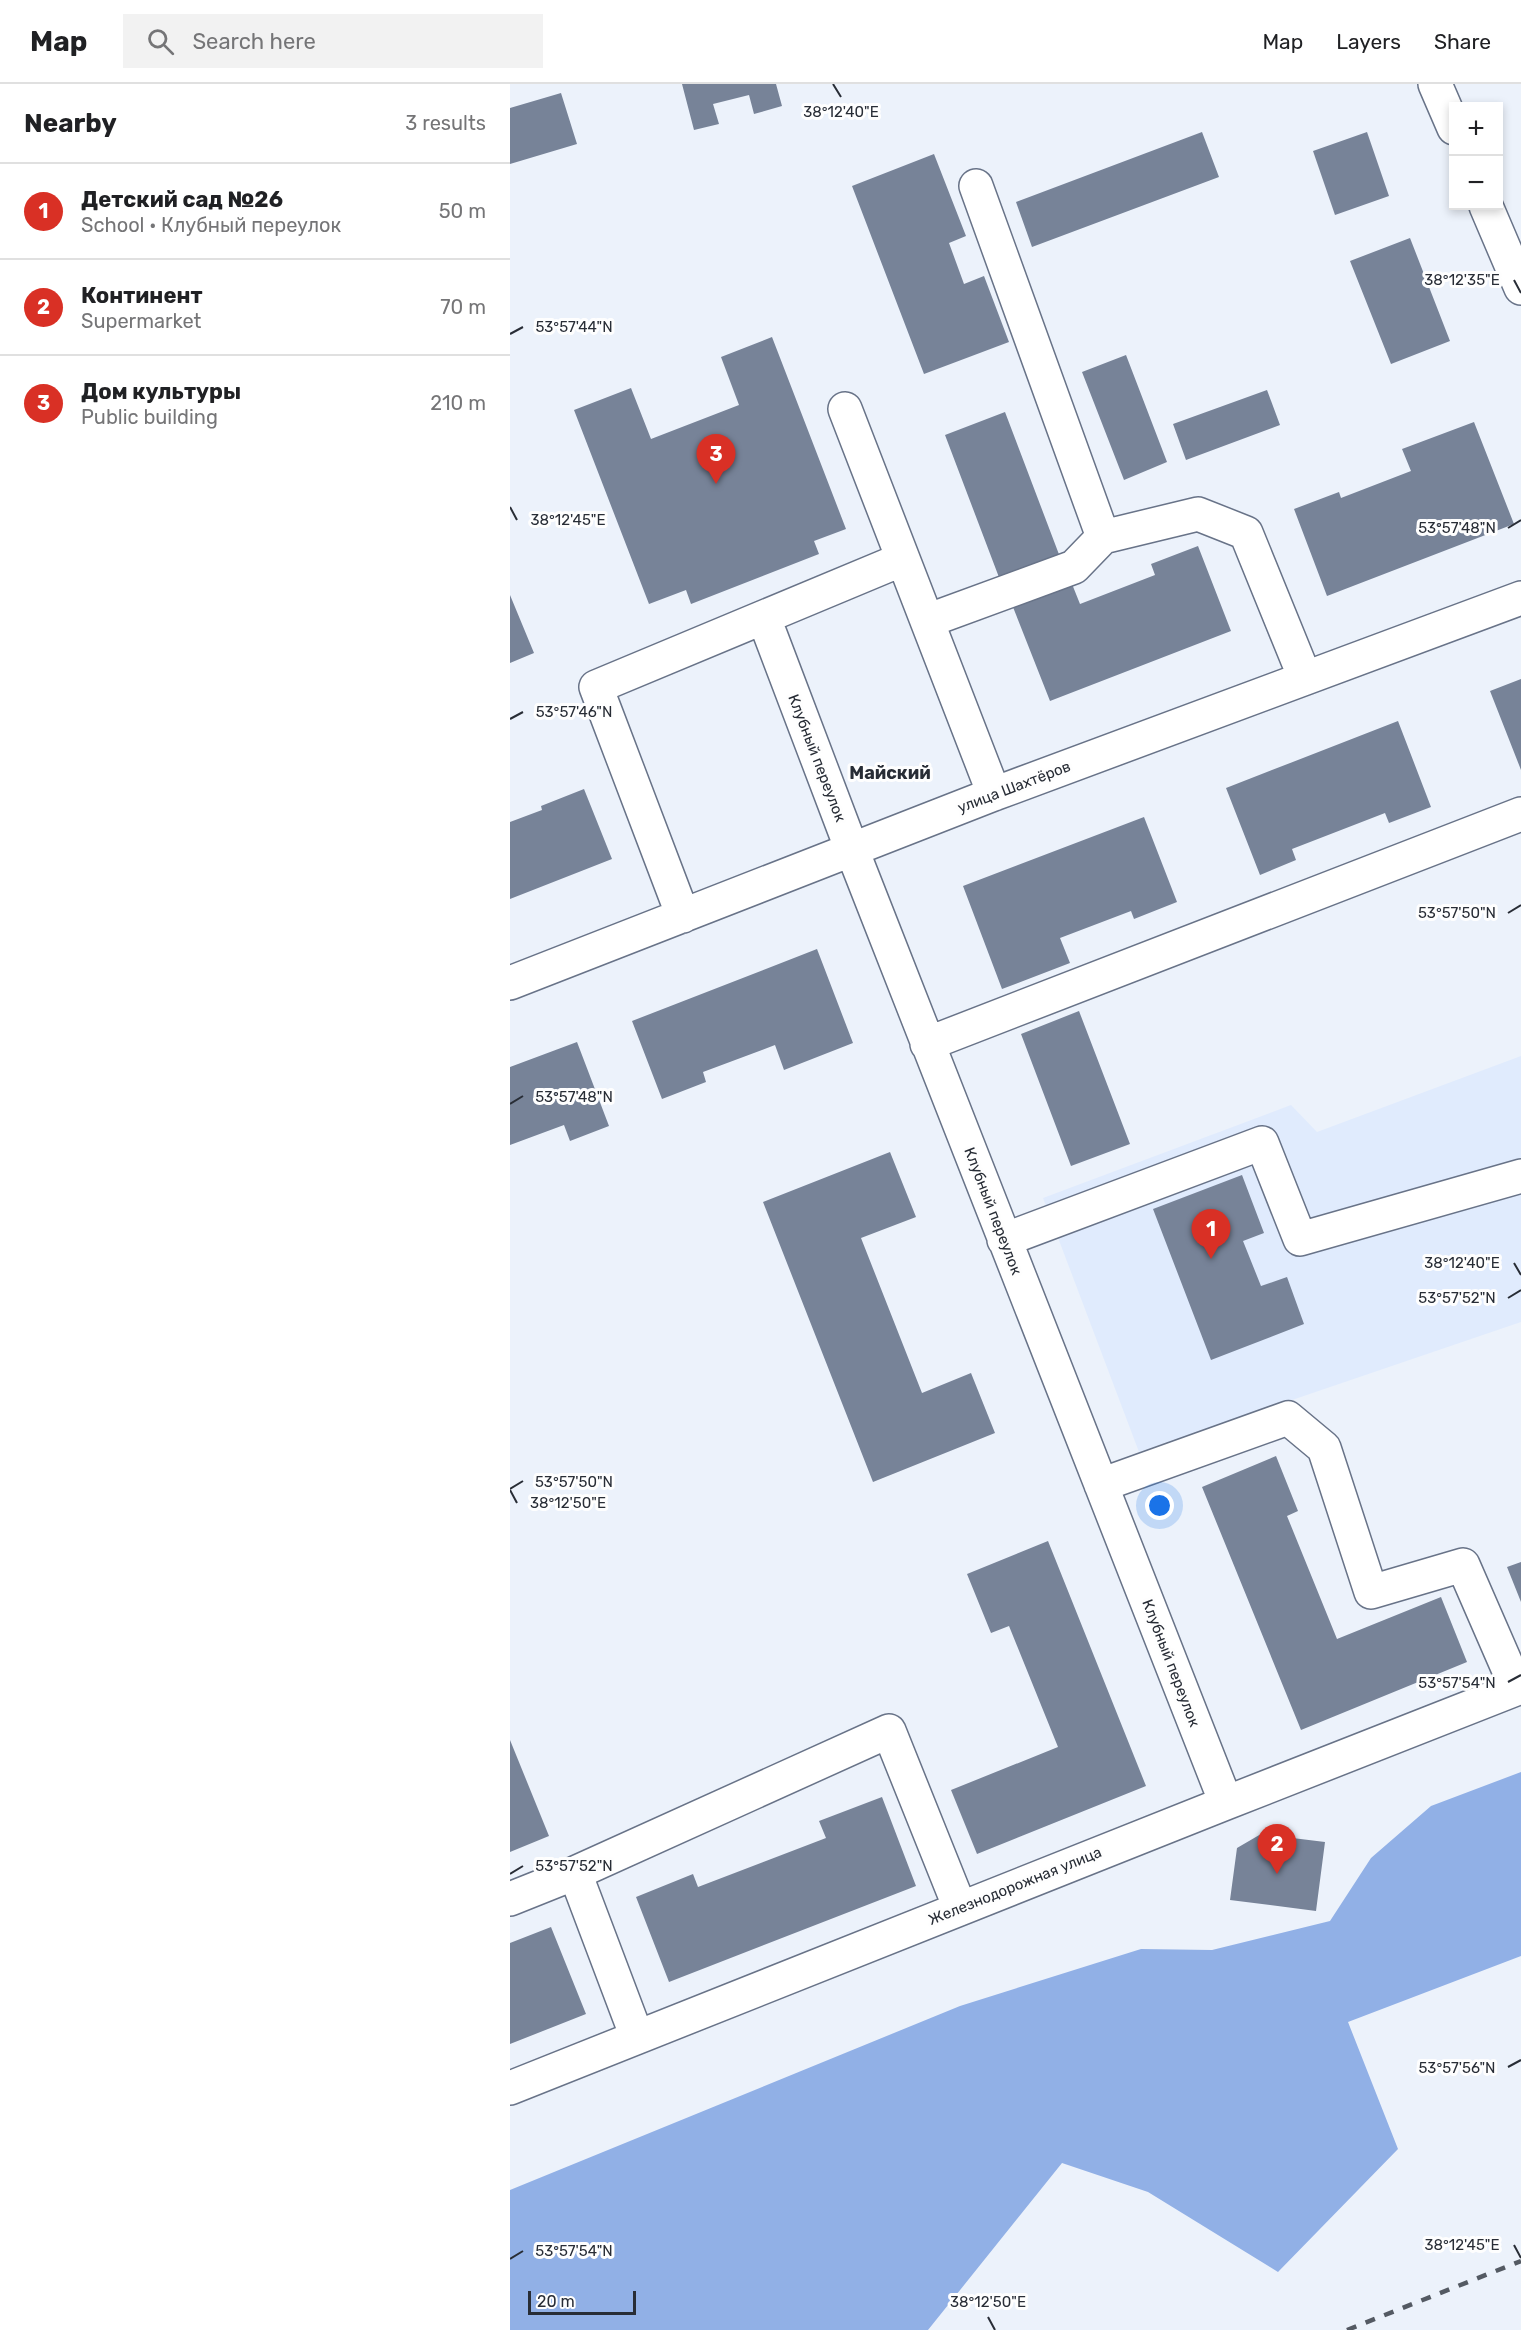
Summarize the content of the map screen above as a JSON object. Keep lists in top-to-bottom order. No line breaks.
{"streets":{"street":["Клубный переулок","улица Шахтёров","Железнодорожная улица"]},"crossings":[["Клубный переулок","улица Шахтёров"],["Клубный переулок","Железнодорожная улица"]],"districts":["Майский"],"scale_bar":"20 m","page":{"header":"Map","search":"Search here","nav":["Map","Layers","Share"],"heading":["Nearby","3 results"],"map_buttons":["+","−"],"list":[{"mark":"1","name":"Детский сад №26","note":"School · Клубный переулок","value":"50 m"},{"mark":"2","name":"Континент","note":"Supermarket","value":"70 m"},{"mark":"3","name":"Дом культуры","note":"Public building","value":"210 m"}],"pins":["3","1","2"],"scale":"20 m"},"coordinates":["38°12'40\"E","38°12'35\"E","53°57'44\"N","38°12'45\"E","53°57'48\"N","53°57'46\"N","53°57'50\"N","53°57'52\"N","38°12'50\"E","53°57'54\"N","53°57'56\"N"]}
